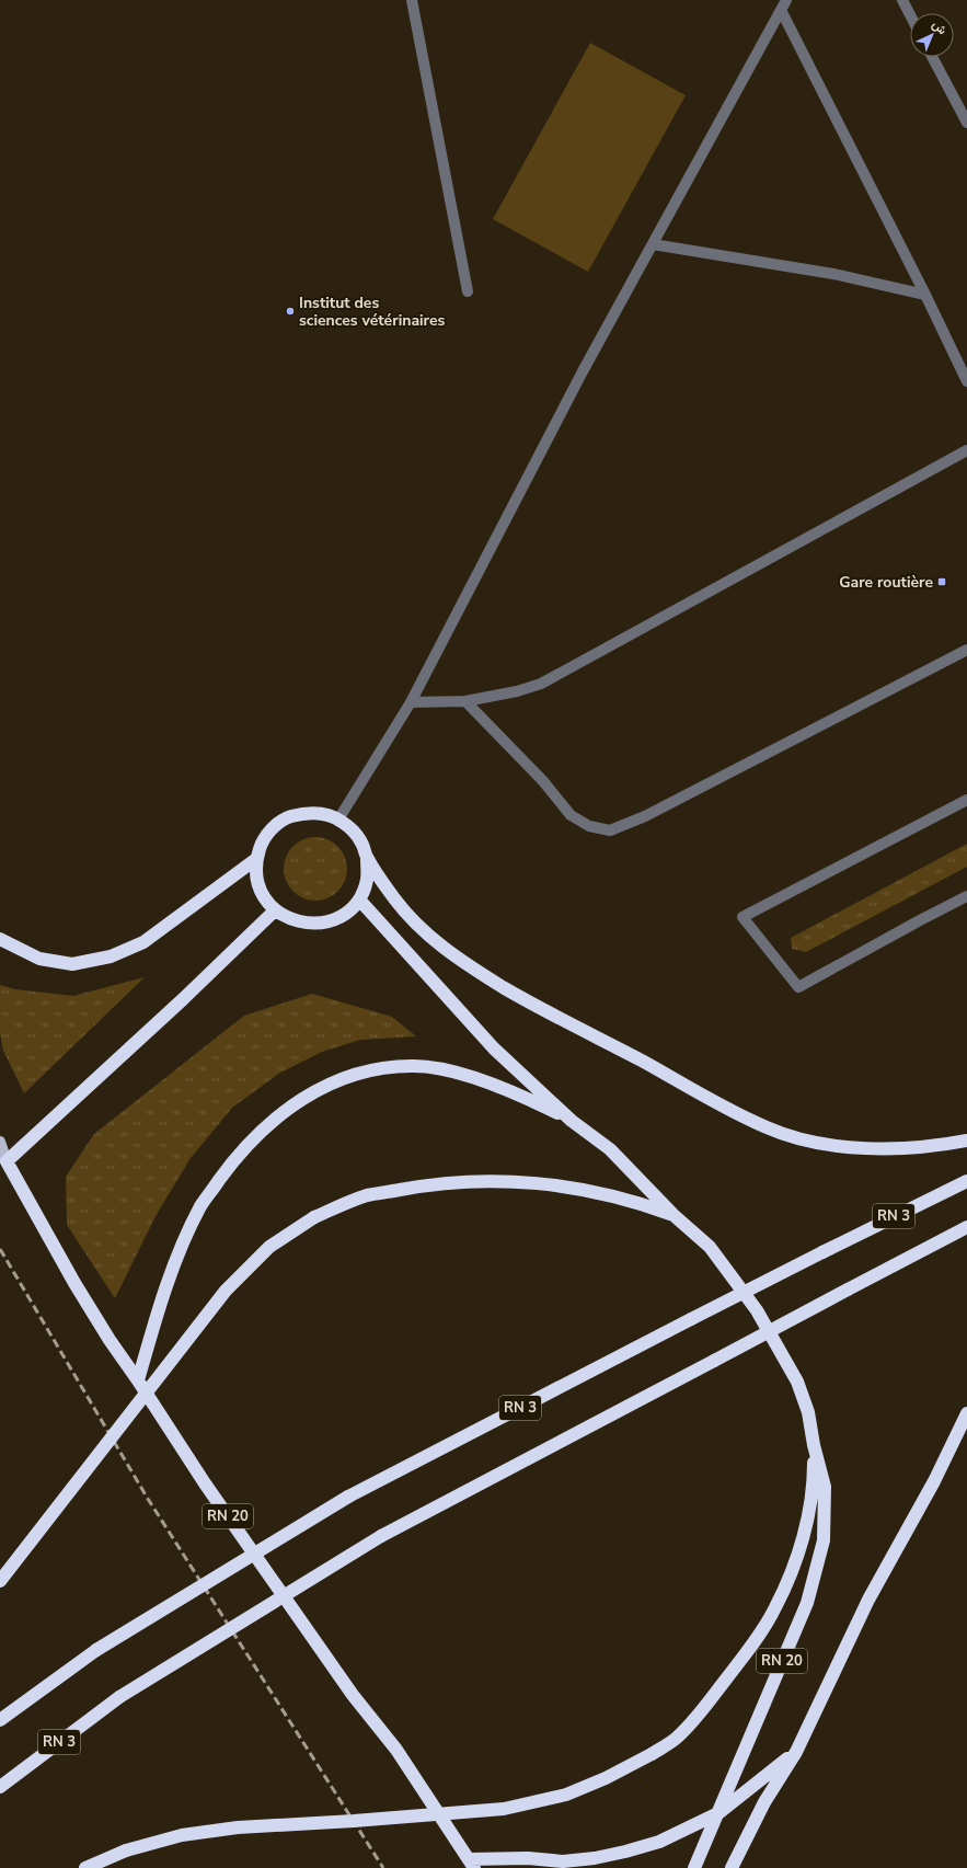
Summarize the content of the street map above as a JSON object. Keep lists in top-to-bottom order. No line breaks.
{"streets":{"highway":["RN 3","RN 20"]},"places":{"other":["Institut des sciences vétérinaires"],"transit":["Gare routière"]},"north":"top right"}
